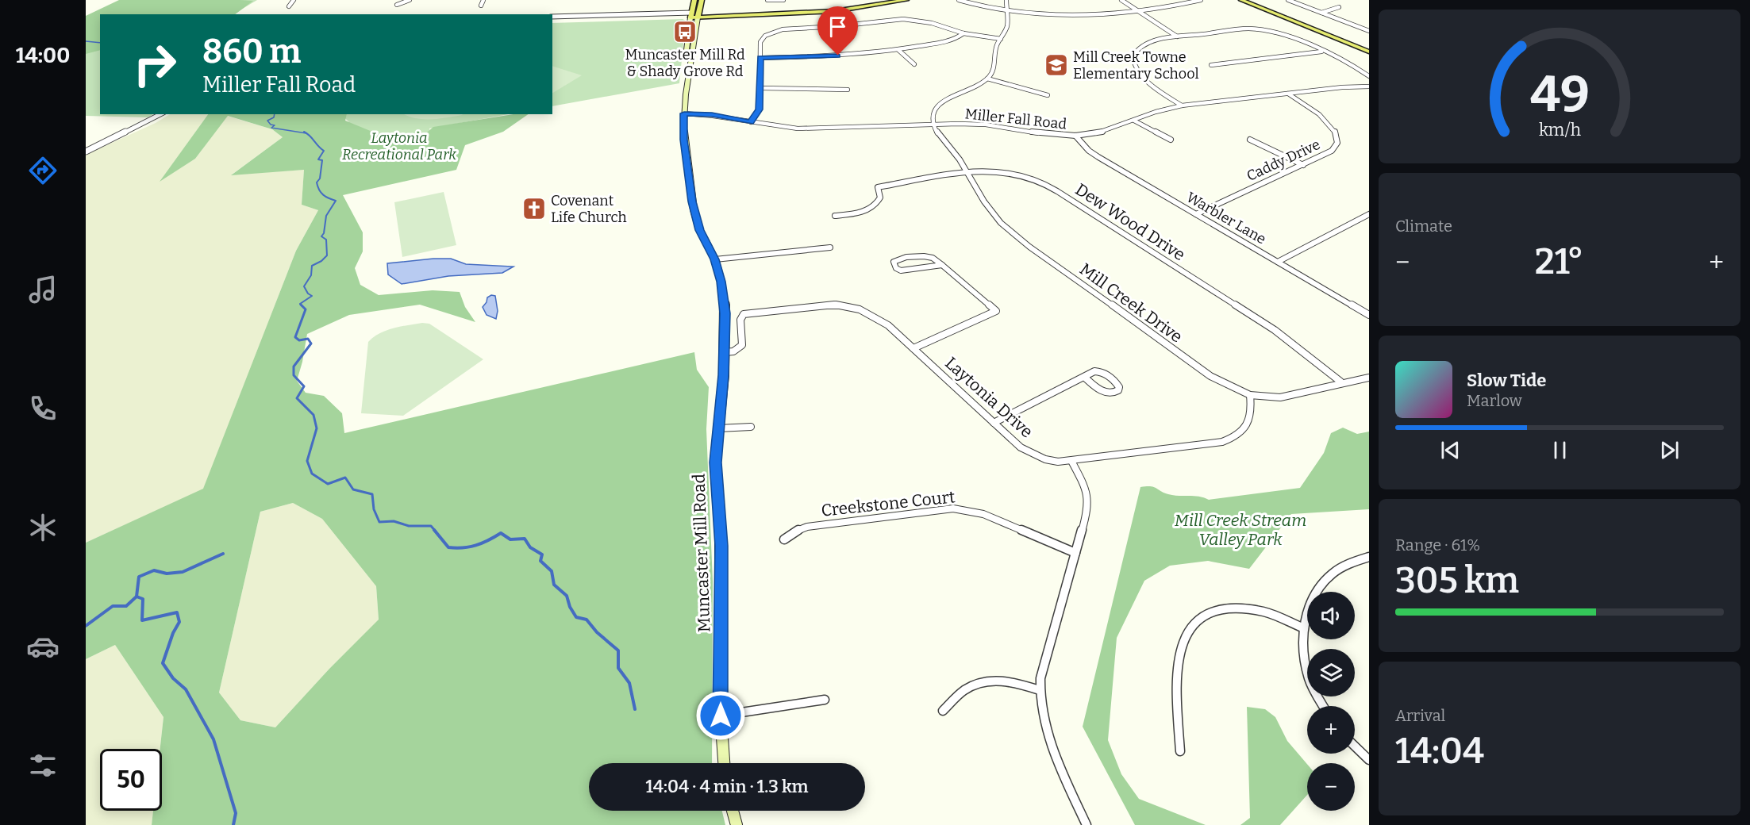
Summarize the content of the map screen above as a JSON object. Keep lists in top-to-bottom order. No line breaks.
{"streets":{"main road":["Muncaster Mill Road"],"street":["Miller Fall Road","Caddy Drive","Warbler Lane","Dew Wood Drive","Mill Creek Drive","Laytonia Drive","Creekstone Court"]},"crossings":[["Miller Fall Road","Caddy Drive"],["Miller Fall Road","Warbler Lane"],["Miller Fall Road","Mill Creek Drive"],["Miller Fall Road","Muncaster Mill Road"],["Caddy Drive","Warbler Lane"],["Dew Wood Drive","Mill Creek Drive"],["Mill Creek Drive","Laytonia Drive"],["Laytonia Drive","Muncaster Mill Road"]],"parks":["Laytonia Recreational Park","Mill Creek Stream Valley Park"],"places":{"bus stop":["Muncaster Mill Rd & Shady Grove Rd"],"school or university":["Mill Creek Towne Elementary School"],"church":["Covenant Life Church"]},"page":{"tabs":"14:00","turn":["860 m","Miller Fall Road"],"tile":["Climate",["Range · 61%","305 km"],["Arrival","14:04"]],"heat":["−","21°","+"],"song":["Slow Tide","Marlow"],"map_buttons":["+","−"],"limit":"50","trip":"14:04 · 4 min · 1.3 km","gauge":["49","km/h"]}}
